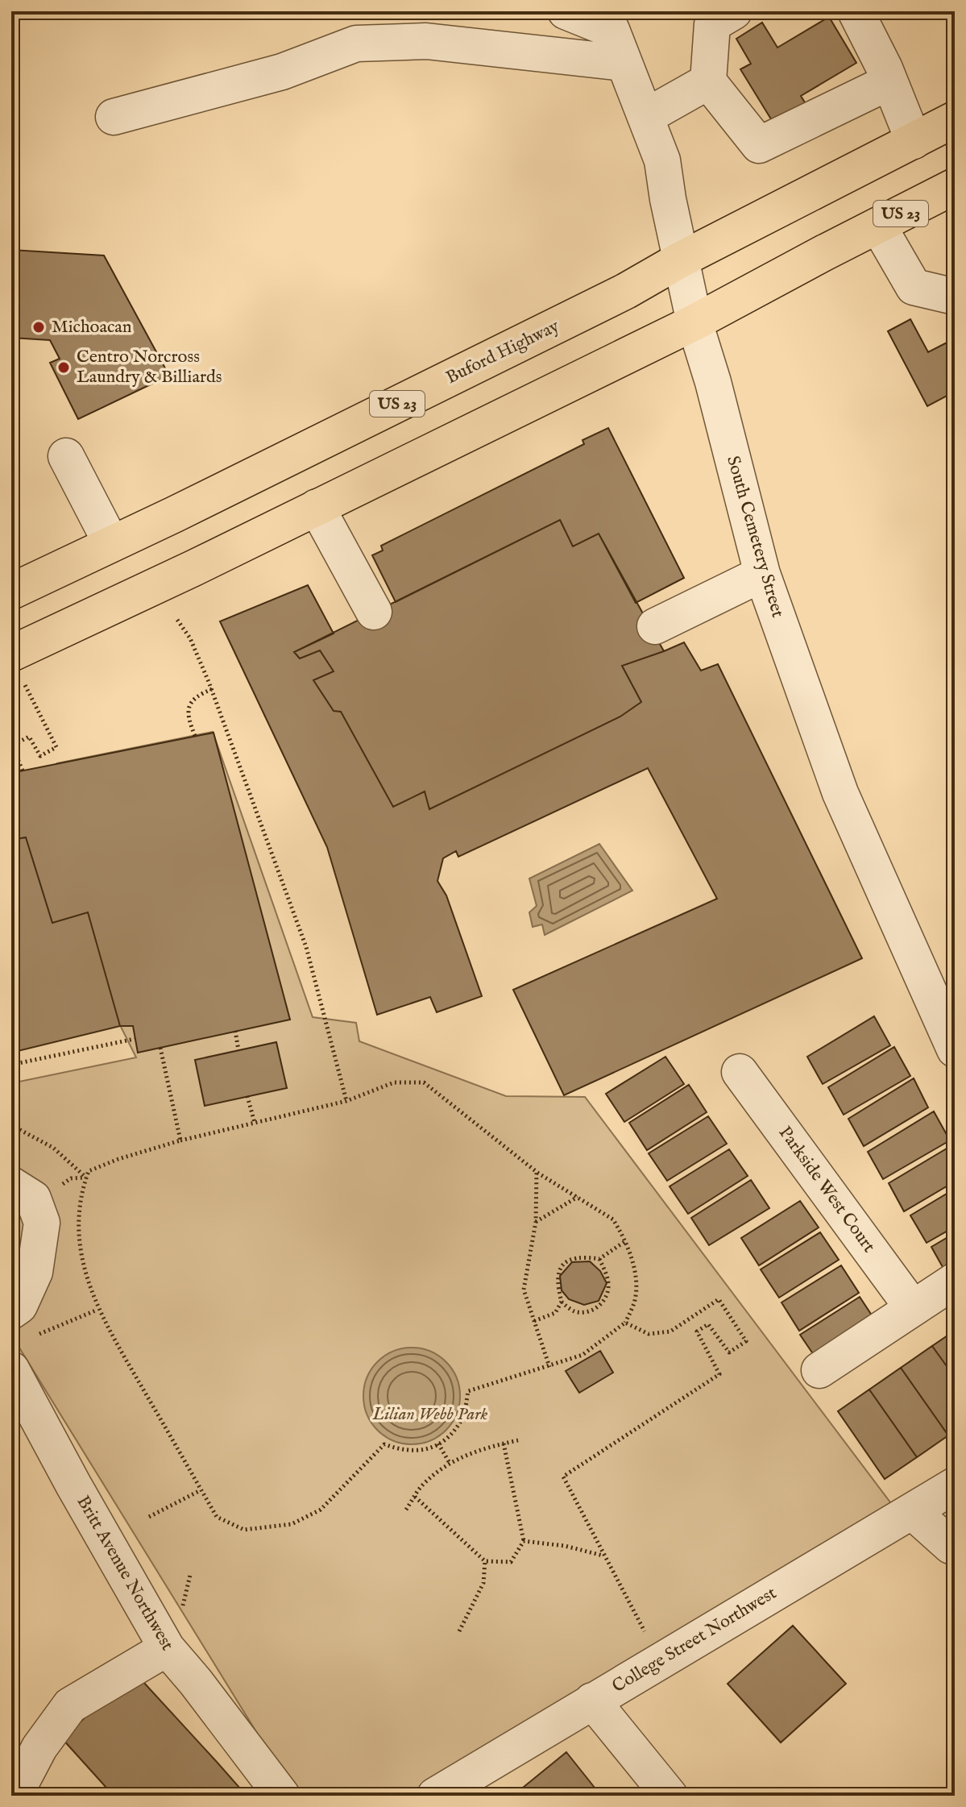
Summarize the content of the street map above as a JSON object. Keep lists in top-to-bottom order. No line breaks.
{"streets":{"main road":["US 23","Buford Highway"],"street":["South Cemetery Street","Parkside West Court","Britt Avenue Northwest","College Street Northwest"]},"crossings":[["US 23","South Cemetery Street"],["Buford Highway","South Cemetery Street"]],"parks":["Lilian Webb Park"],"places":["Michoacan","Centro Norcross Laundry & Billiards"]}
